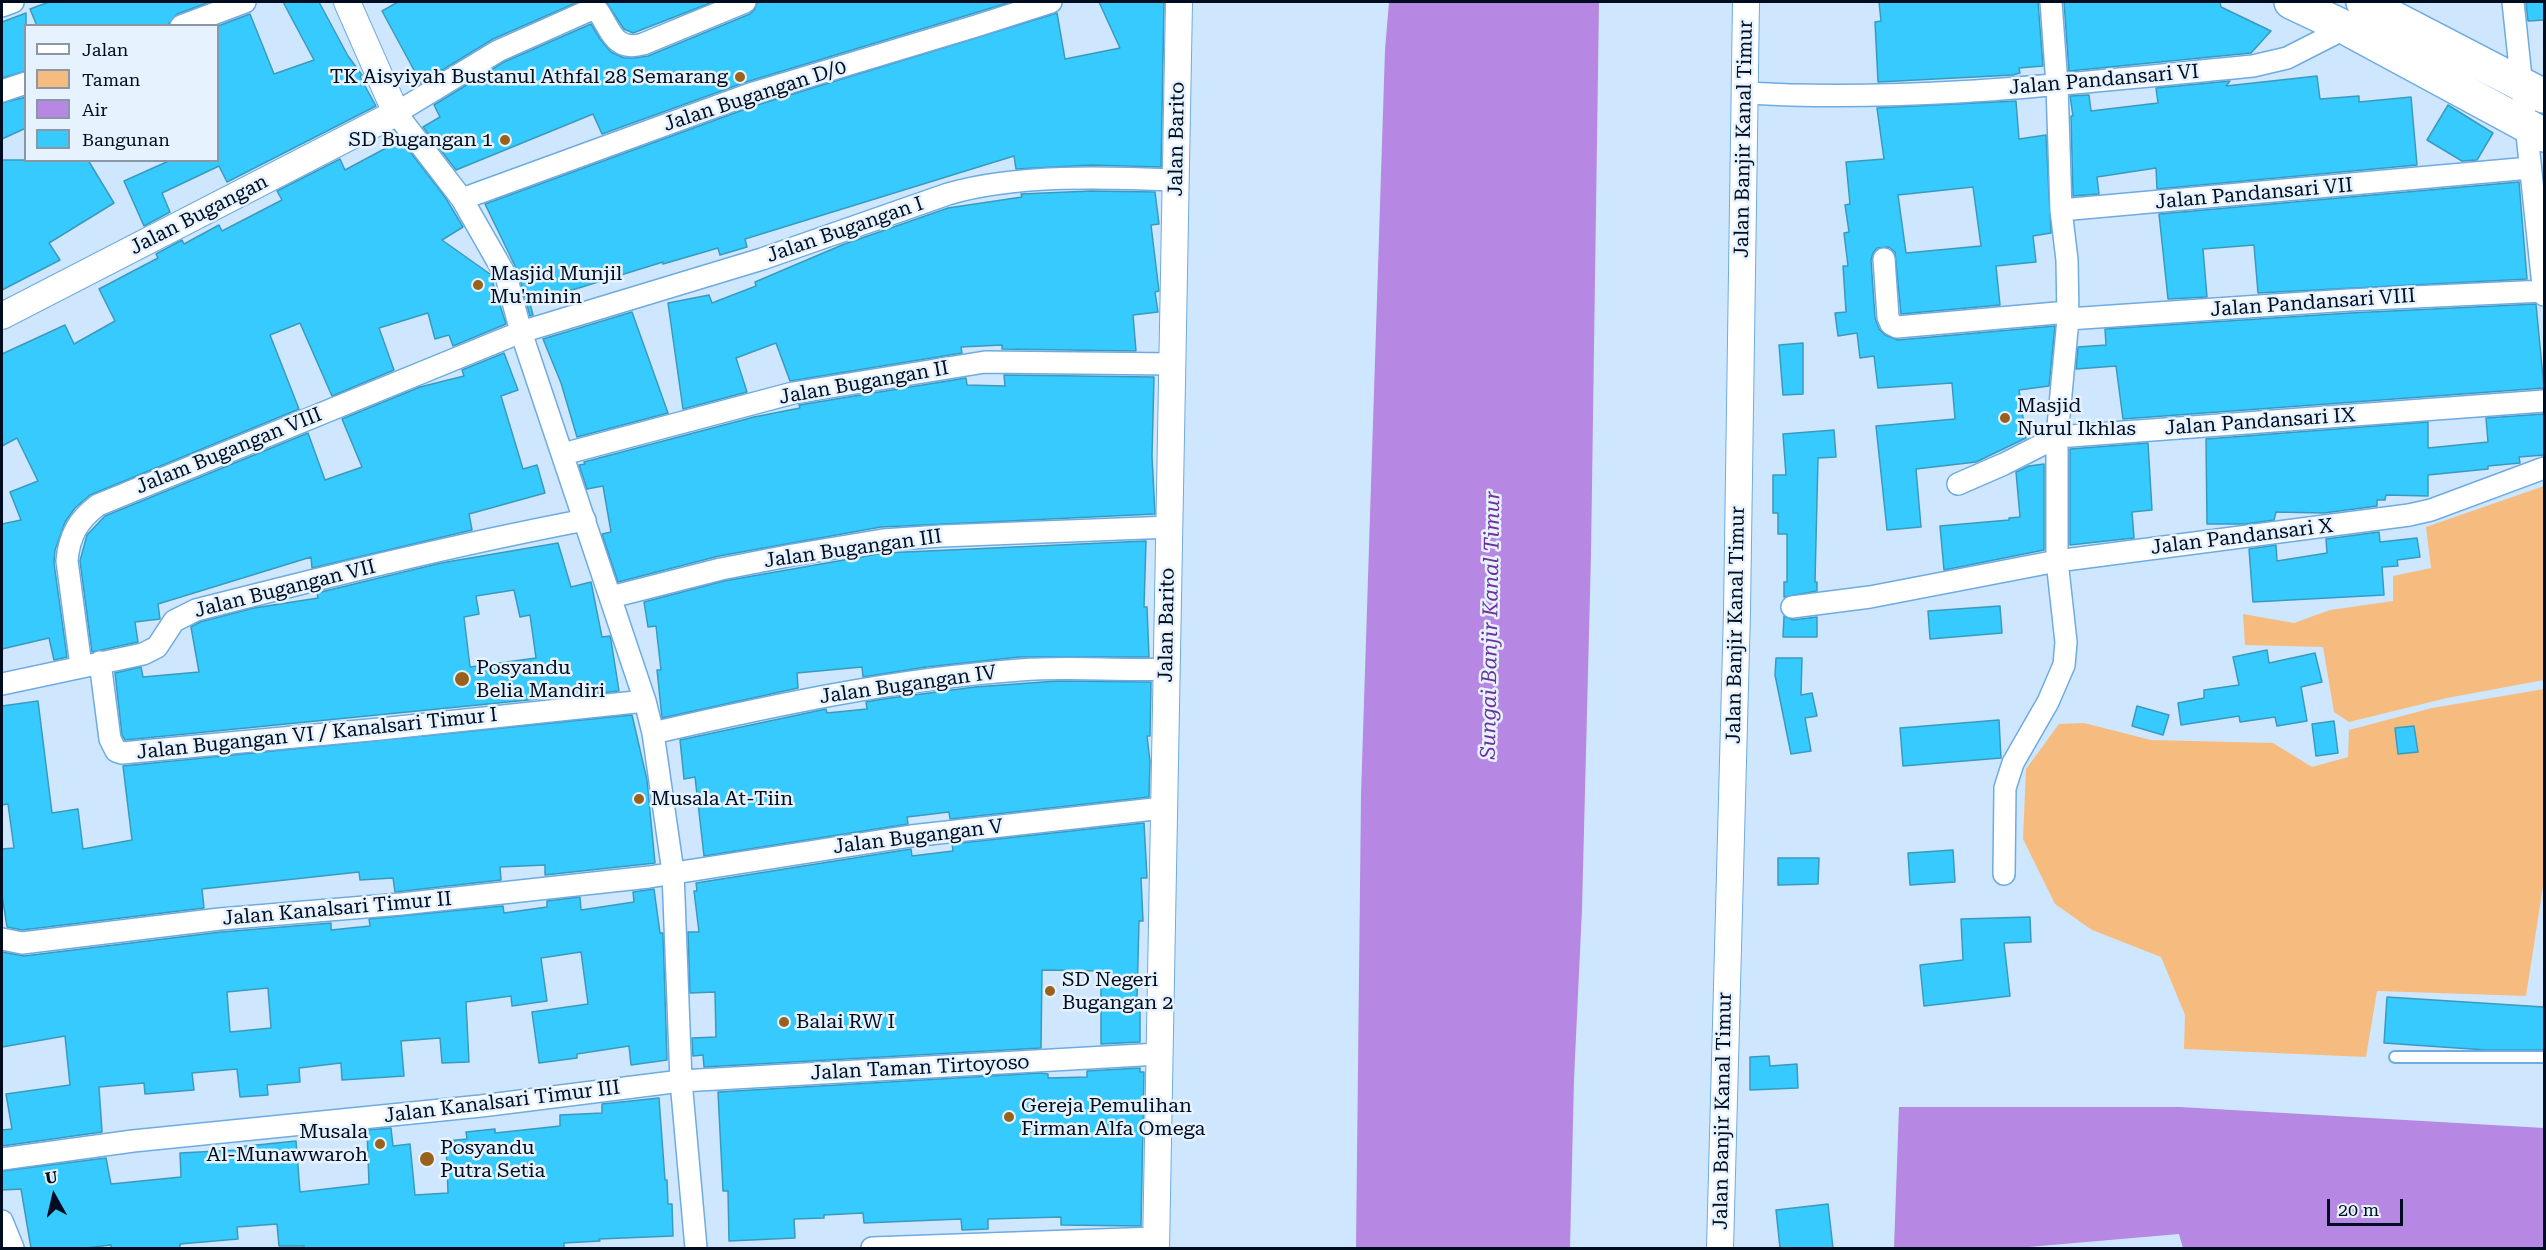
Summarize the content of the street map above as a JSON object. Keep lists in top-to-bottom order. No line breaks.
{"streets":{"street":["Jalan Pandansari VI","Jalan Bugangan D/0","Jalan Barito","Jalan Banjir Kanal Timur","Jalan Pandansari VII","Jalan Bugangan","Jalan Bugangan I","Jalan Pandansari VIII","Jalan Bugangan II","Jalan Pandansari IX","Jalam Bugangan VIII","Jalan Pandansari X","Jalan Bugangan III","Jalan Bugangan VII","Jalan Bugangan IV","Jalan Bugangan VI / Kanalsari Timur I","Jalan Bugangan V","Jalan Kanalsari Timur II","Jalan Taman Tirtoyoso","Jalan Kanalsari Timur III"]},"crossings":[["Jalan Pandansari VI","Jalan Banjir Kanal Timur"],["Jalan Barito","Jalan Bugangan I"],["Jalan Barito","Jalan Bugangan II"],["Jalan Barito","Jalan Bugangan III"],["Jalan Barito","Jalan Bugangan IV"],["Jalan Barito","Jalan Bugangan V"],["Jalan Barito","Jalan Taman Tirtoyoso"],["Jalan Bugangan I","Jalam Bugangan VIII"],["Jalam Bugangan VIII","Jalan Bugangan VII"],["Jalam Bugangan VIII","Jalan Bugangan VI / Kanalsari Timur I"],["Jalan Bugangan VII","Jalan Bugangan VI / Kanalsari Timur I"],["Jalan Bugangan V","Jalan Kanalsari Timur II"],["Jalan Taman Tirtoyoso","Jalan Kanalsari Timur III"]],"water":["Sungai Banjir Kanal Timur"],"places":["TK Aisyiyah Bustanul Athfal 28 Semarang","SD Bugangan 1","Masjid Munjil Mu'minin","Masjid Nurul Ikhlas","Posyandu Belia Mandiri","Musala At-Tiin","SD Negeri Bugangan 2","Balai RW I","Gereja Pemulihan Firman Alfa Omega","Musala Al-Munawwaroh","Posyandu Putra Setia"],"legend":["Jalan","Taman","Air","Bangunan"],"scale_bar":"20 m","north":"top"}
